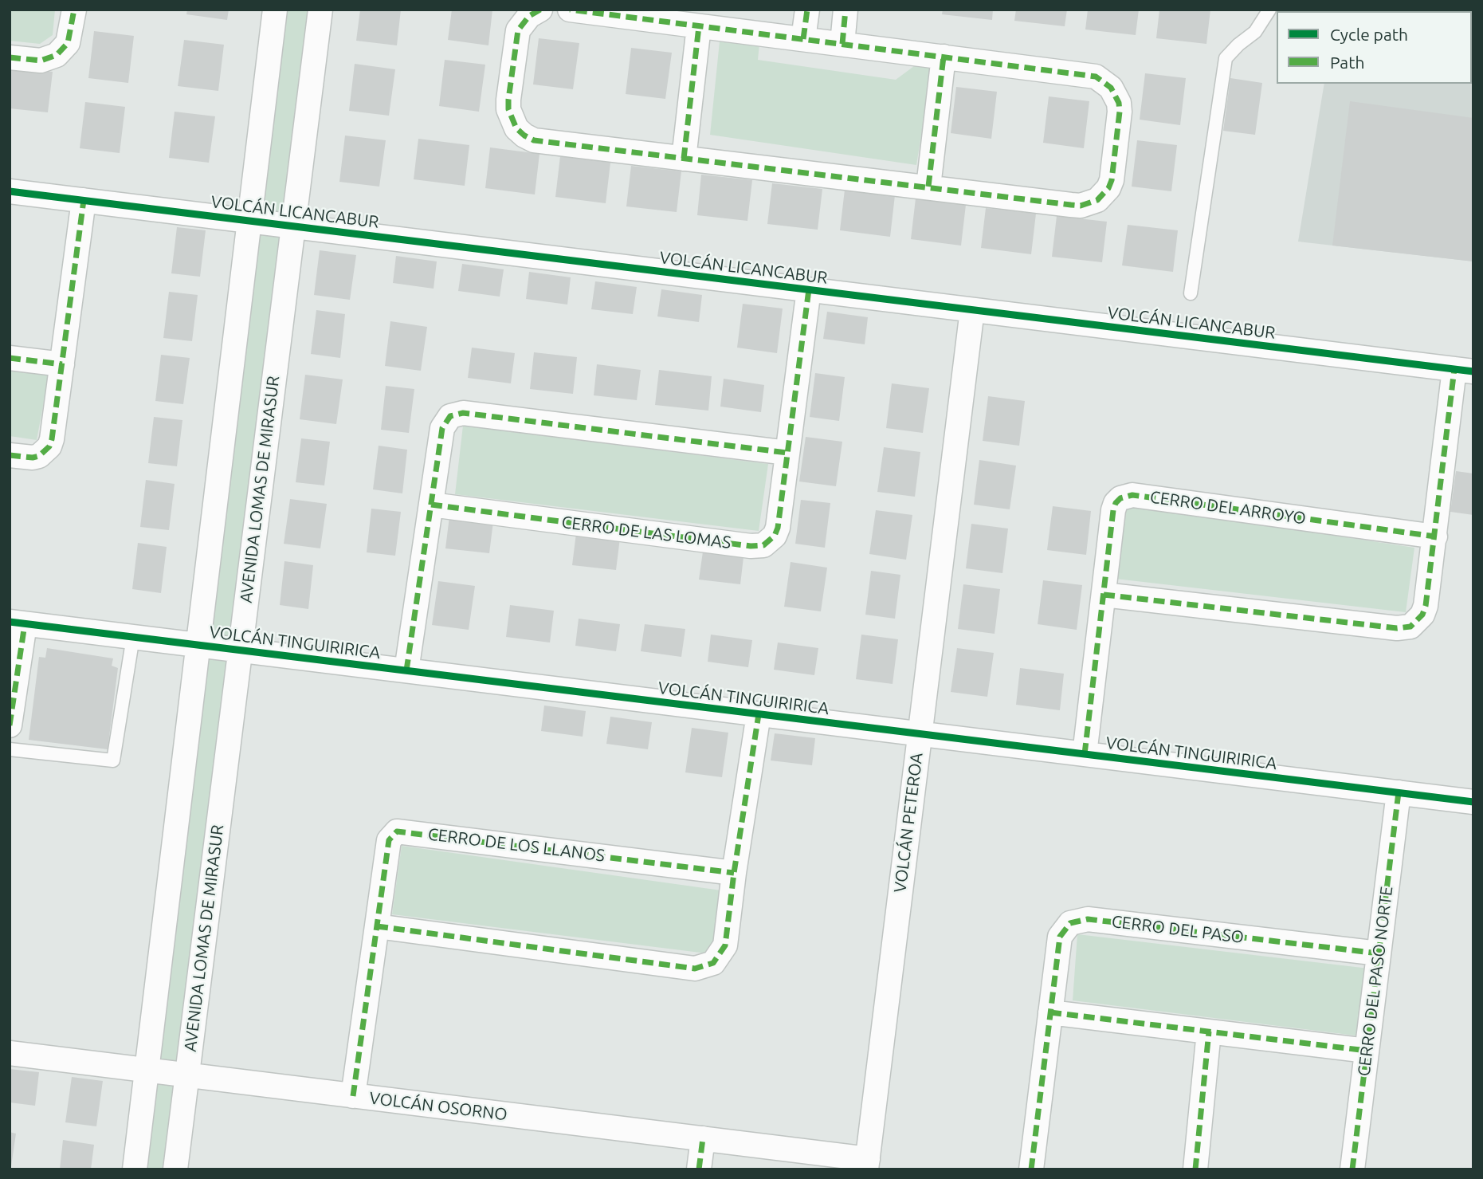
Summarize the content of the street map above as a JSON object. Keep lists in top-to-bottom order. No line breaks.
{"streets":{"street":["VOLCÁN LICANCABUR","AVENIDA LOMAS DE MIRASUR","CERRO DEL ARROYO","CERRO DE LAS LOMAS","VOLCÁN TINGUIRIRICA","VOLCÁN PETEROA","CERRO DE LOS LLANOS","CERRO DEL PASO","CERRO DEL PASO NORTE","VOLCÁN OSORNO"]},"crossings":[["VOLCÁN LICANCABUR","AVENIDA LOMAS DE MIRASUR"],["VOLCÁN LICANCABUR","CERRO DE LAS LOMAS"],["VOLCÁN LICANCABUR","VOLCÁN PETEROA"],["AVENIDA LOMAS DE MIRASUR","VOLCÁN TINGUIRIRICA"],["AVENIDA LOMAS DE MIRASUR","VOLCÁN OSORNO"],["CERRO DEL ARROYO","VOLCÁN TINGUIRIRICA"],["VOLCÁN TINGUIRIRICA","VOLCÁN PETEROA"],["VOLCÁN TINGUIRIRICA","CERRO DEL PASO NORTE"],["VOLCÁN PETEROA","VOLCÁN OSORNO"],["CERRO DE LOS LLANOS","VOLCÁN OSORNO"],["CERRO DEL PASO","CERRO DEL PASO NORTE"]],"legend":["Cycle path","Path"]}
